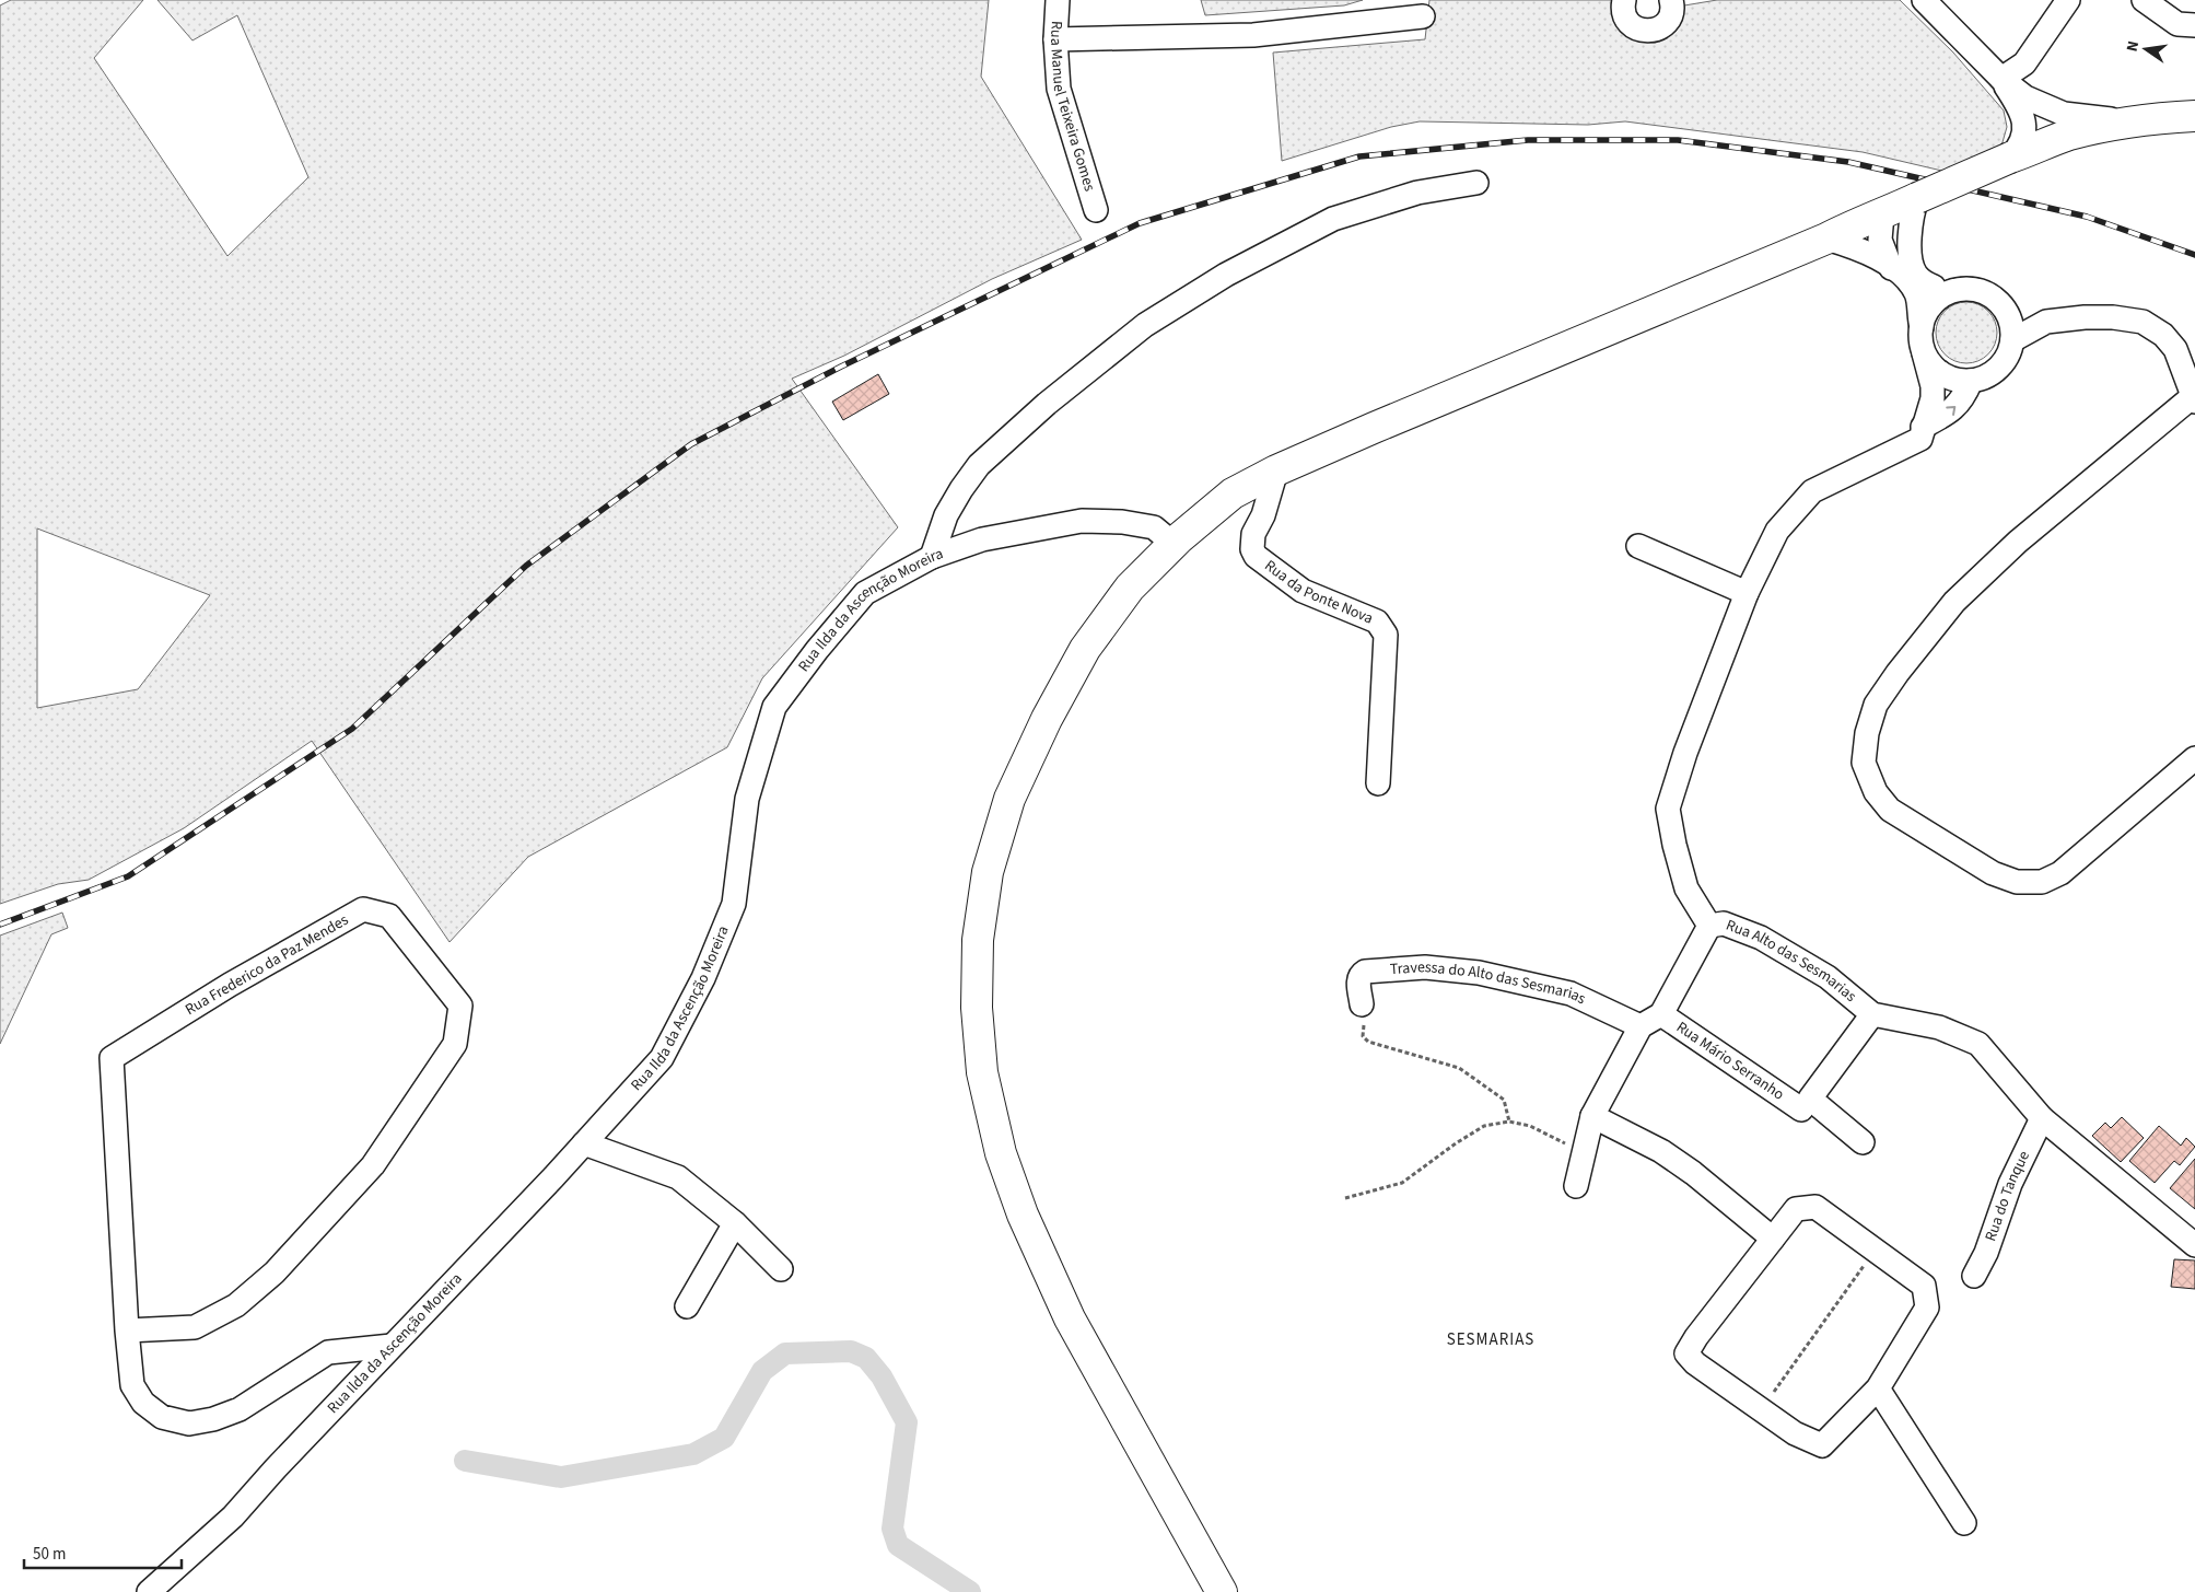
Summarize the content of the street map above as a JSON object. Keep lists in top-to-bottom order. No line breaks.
{"streets":{"street":["Rua Manuel Teixeira Gomes","Rua da Ponte Nova","Rua Ilda da Ascenção Moreira","Rua Alto das Sesmarias","Rua Frederico da Paz Mendes","Travessa do Alto das Sesmarias","Rua Mário Serranho","Rua do Tanque"]},"crossings":[["Rua Ilda da Ascenção Moreira","Rua Frederico da Paz Mendes"],["Rua Alto das Sesmarias","Rua do Tanque"]],"districts":["SESMARIAS"],"scale_bar":"50 m","north":"left"}
